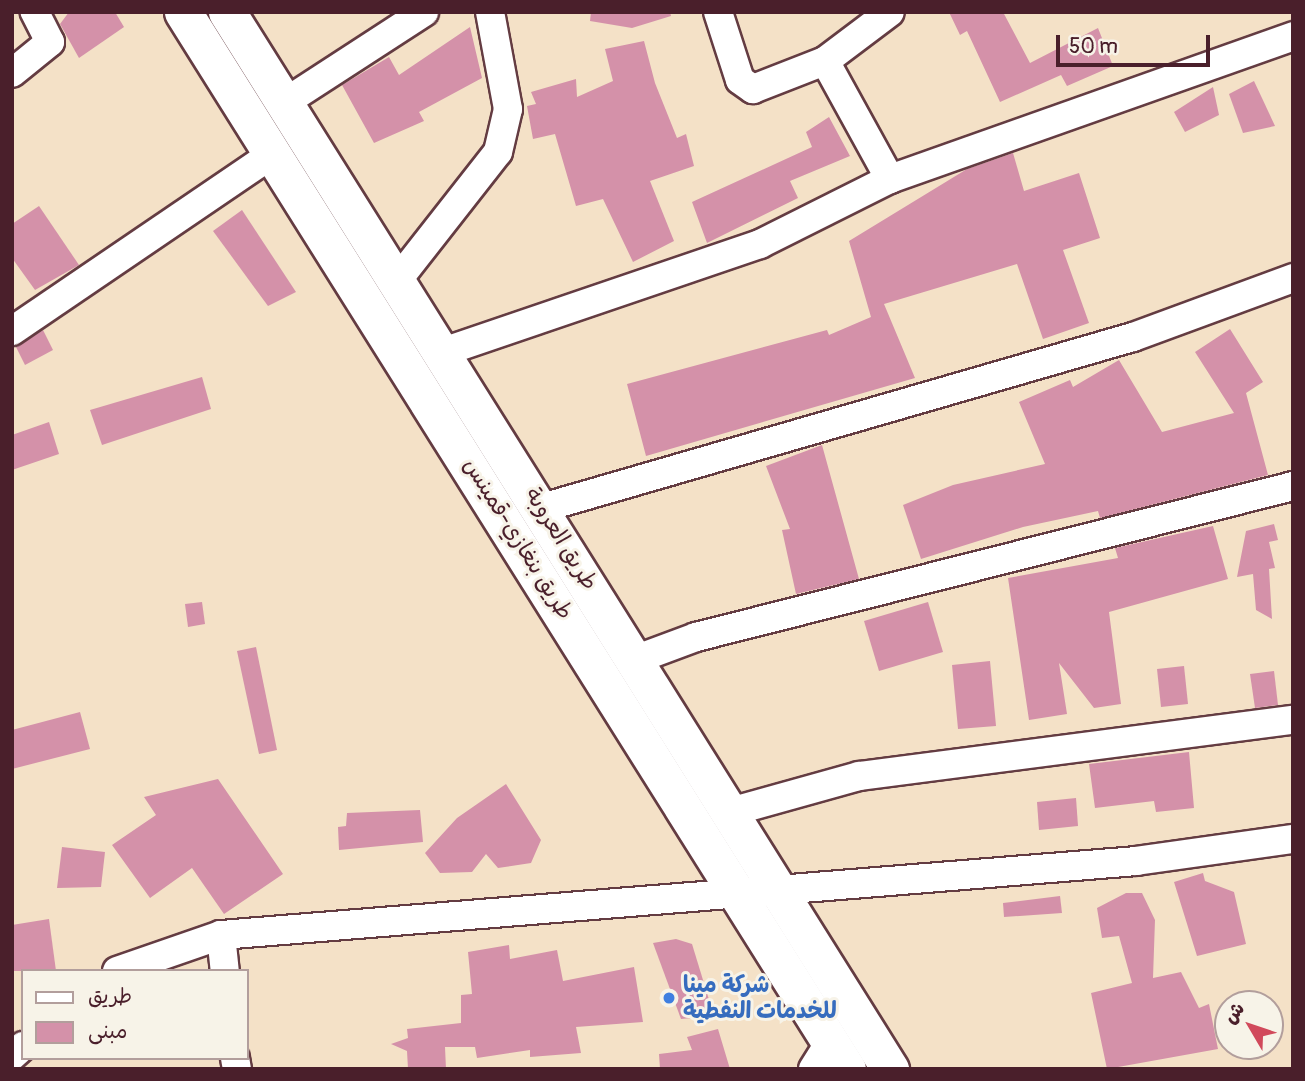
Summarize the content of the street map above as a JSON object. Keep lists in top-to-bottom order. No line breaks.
{"streets":{"main road":["طريق بنغازي-قمينس","طريق العروبة"]},"places":["شركة مينا للخدمات النفطية"],"legend":["طريق","مبنى"],"scale_bar":"50 m","north":"top left"}
